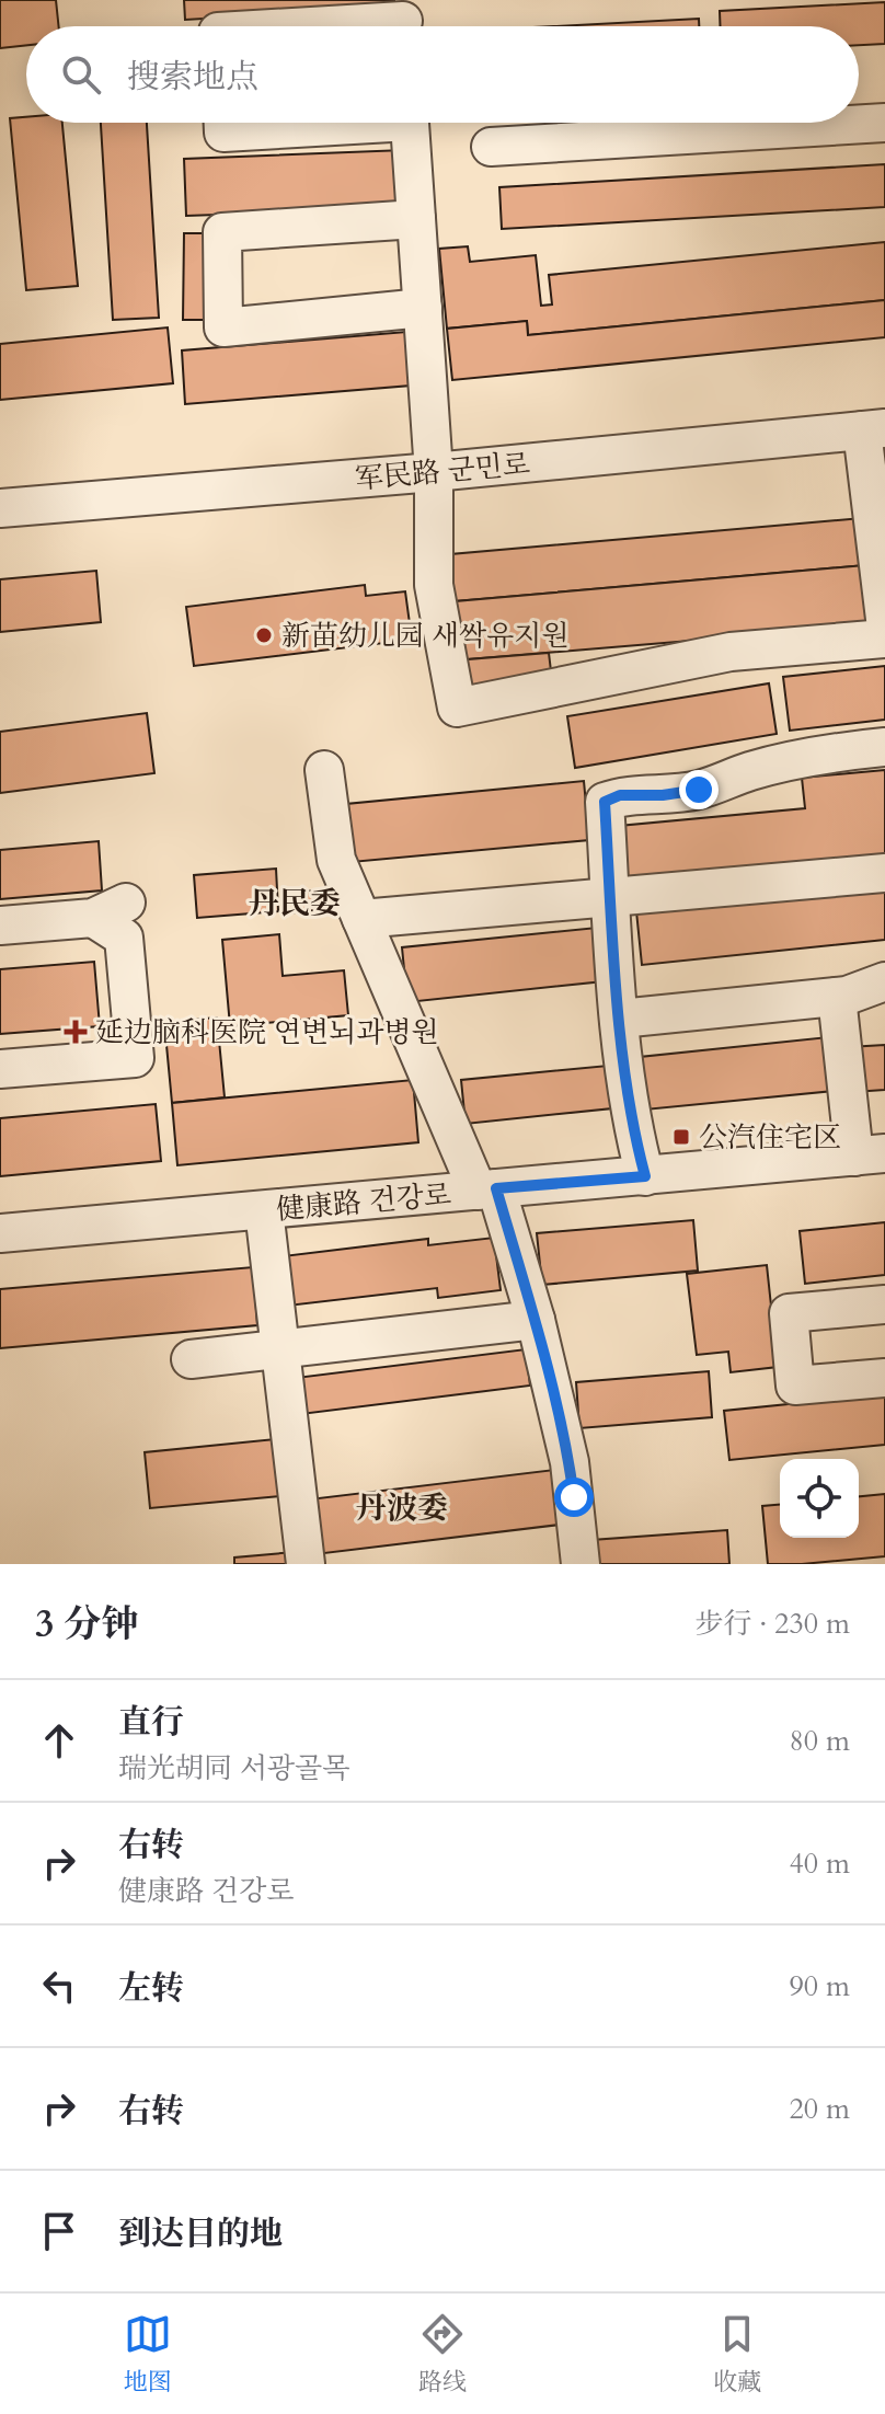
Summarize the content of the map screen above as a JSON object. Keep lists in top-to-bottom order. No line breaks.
{"streets":{"street":["军民路 군민로","健康路 건강로"]},"districts":["丹民委","丹波委"],"places":{"other":["新苗幼儿园 새싹유지원"],"health":["延边脑科医院 연변뇌과병원"],"transit":["公汽住宅区"]},"page":{"search":"搜索地点","heading":["3 分钟","步行 · 230 m"],"list":[["直行","瑞光胡同 서광골목","80 m"],["右转","健康路 건강로","40 m"],["左转","90 m"],["右转","20 m"],"到达目的地"],"nav":["地图","路线","收藏"]}}
